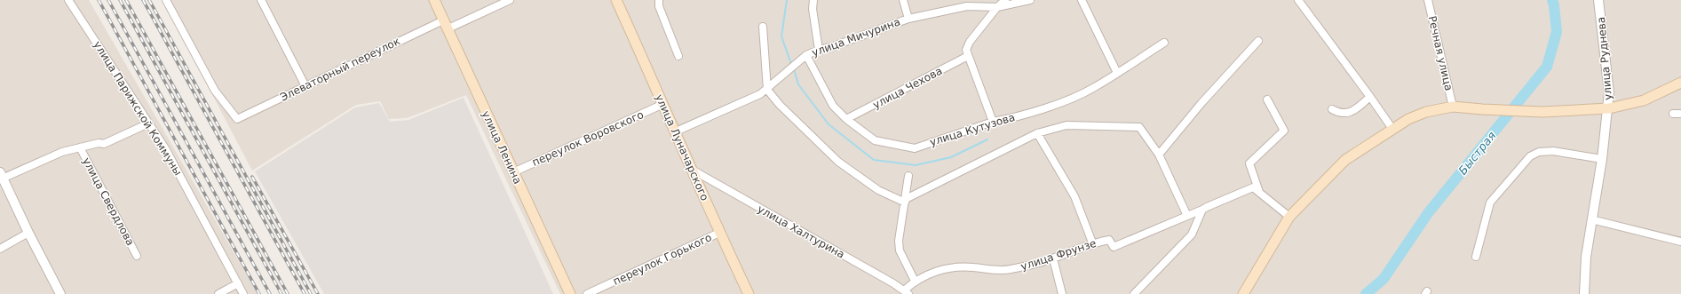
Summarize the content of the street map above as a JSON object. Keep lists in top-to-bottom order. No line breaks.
{"streets":{"main road":["улица Ленина","улица Луначарского"],"street":["улица Мичурина","Речная улица","улица Руднева","Элеваторный переулок","улица Чехова","улица Парижской Коммуны","улица Кутузова","переулок Воровского","улица Свердлова","улица Халтурина","улица Фрунзе","переулок Горького"]},"crossings":[["улица Мичурина","улица Кутузова"],["улица Мичурина","улица Луначарского"],["Элеваторный переулок","улица Ленина"],["улица Чехова","улица Кутузова"],["улица Парижской Коммуны","улица Свердлова"],["переулок Воровского","улица Ленина"],["переулок Воровского","улица Луначарского"],["улица Луначарского","улица Халтурина"],["улица Луначарского","переулок Горького"],["улица Халтурина","улица Фрунзе"]],"water":["Быстрая"]}
